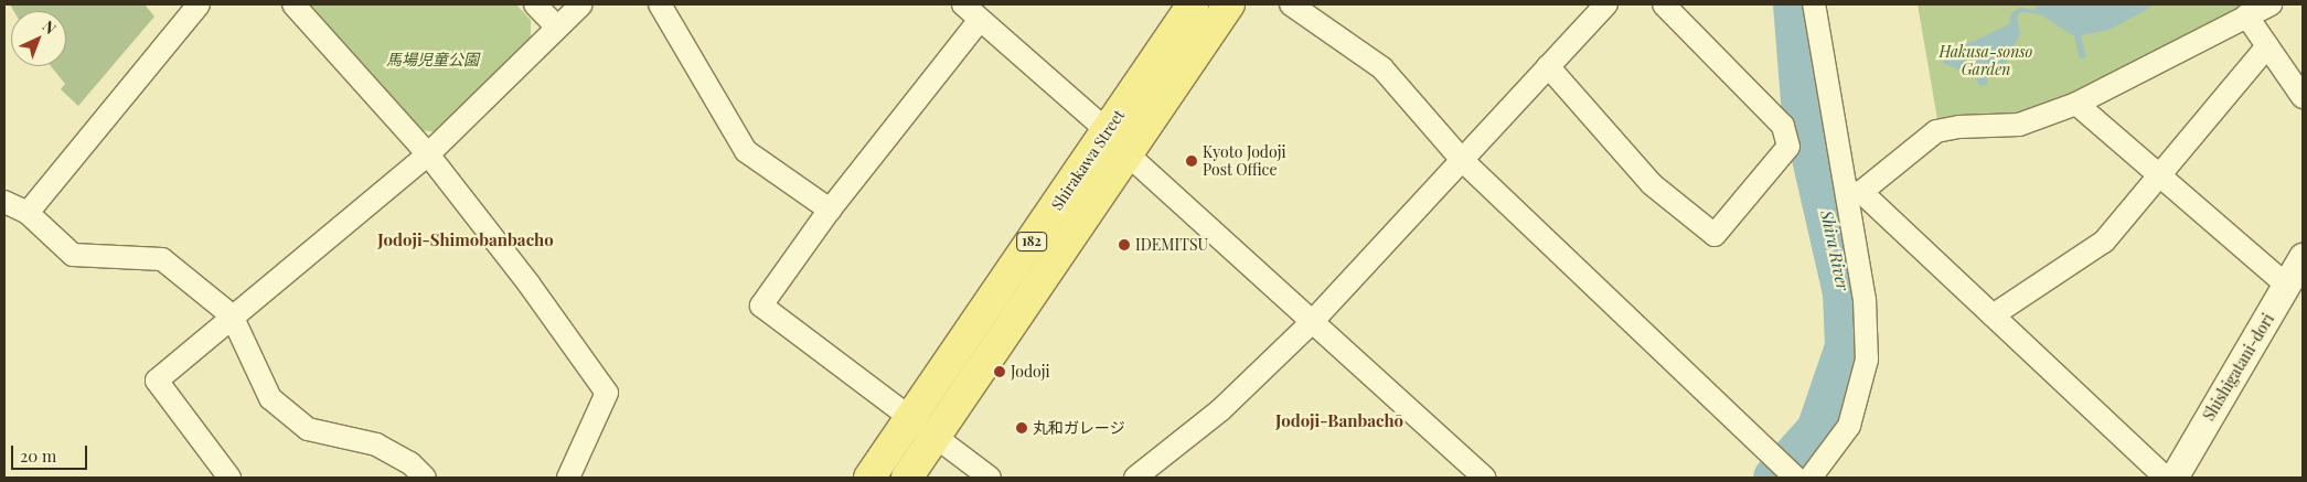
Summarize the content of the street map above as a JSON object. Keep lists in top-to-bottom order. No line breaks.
{"streets":{"main road":["Shirakawa Street","182"],"street":["Shishigatani-dori"]},"districts":["Jodoji-Shimobanbacho","Jodoji-Banbachō"],"water":["Shira River"],"parks":["Hakusa-sonso Garden","馬場児童公園"],"places":["Kyoto Jodoji Post Office","IDEMITSU","Jodoji","丸和ガレージ"],"scale_bar":"20 m","north":"top right"}
